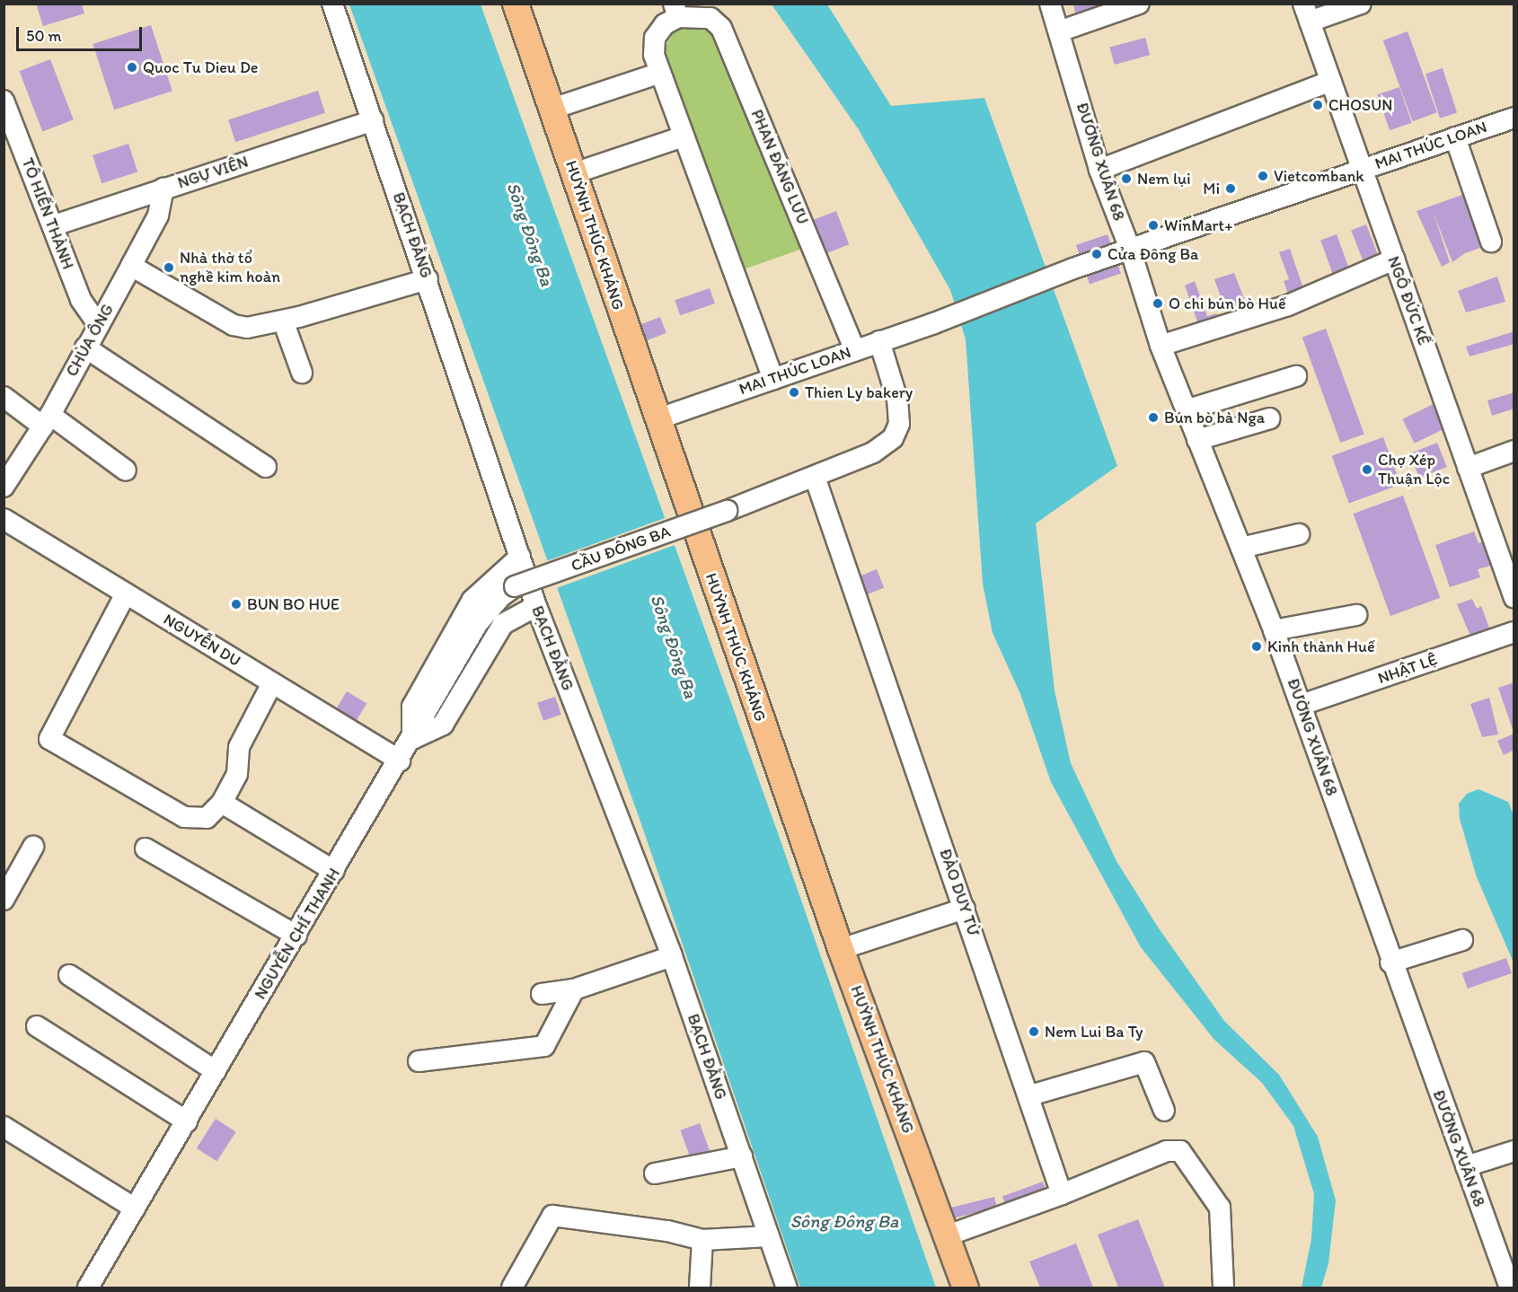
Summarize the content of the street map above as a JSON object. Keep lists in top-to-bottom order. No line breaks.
{"streets":{"main road":["HUỲNH THÚC KHÁNG"],"street":["MAI THÚC LOAN","ĐƯỜNG XUÂN 68","PHAN ĐĂNG LƯU","NGỰ VIÊN","TÔ HIẾN THÀNH","BẠCH ĐẰNG","NGÔ ĐỨC KẾ","CHÙA ÔNG","CẦU ĐÔNG BA","NGUYỄN DU","NHẬT LỆ","ĐÀO DUY TỪ","NGUYỄN CHÍ THANH"]},"crossings":[["MAI THÚC LOAN","ĐƯỜNG XUÂN 68"],["MAI THÚC LOAN","PHAN ĐĂNG LƯU"],["MAI THÚC LOAN","HUỲNH THÚC KHÁNG"],["MAI THÚC LOAN","NGÔ ĐỨC KẾ"],["ĐƯỜNG XUÂN 68","NHẬT LỆ"],["NGỰ VIÊN","TÔ HIẾN THÀNH"],["NGỰ VIÊN","BẠCH ĐẰNG"],["NGỰ VIÊN","CHÙA ÔNG"],["TÔ HIẾN THÀNH","CHÙA ÔNG"],["CẦU ĐÔNG BA","ĐÀO DUY TỪ"],["CẦU ĐÔNG BA","NGUYỄN CHÍ THANH"],["NGUYỄN DU","NGUYỄN CHÍ THANH"]],"water":["Sông Đông Ba"],"places":["Quoc Tu Dieu De","CHOSUN","Vietcombank","Nem lụi","Mi","WinMart+","Cửa Đông Ba","Nhà thờ tổ nghề kim hoàn","O chi bún bò Huế","Thien Ly bakery","Bún bò bà Nga","Chợ Xép Thuận Lộc","BUN BO HUE","Kinh thành Huế","Nem Lui Ba Ty"],"scale_bar":"50 m"}
